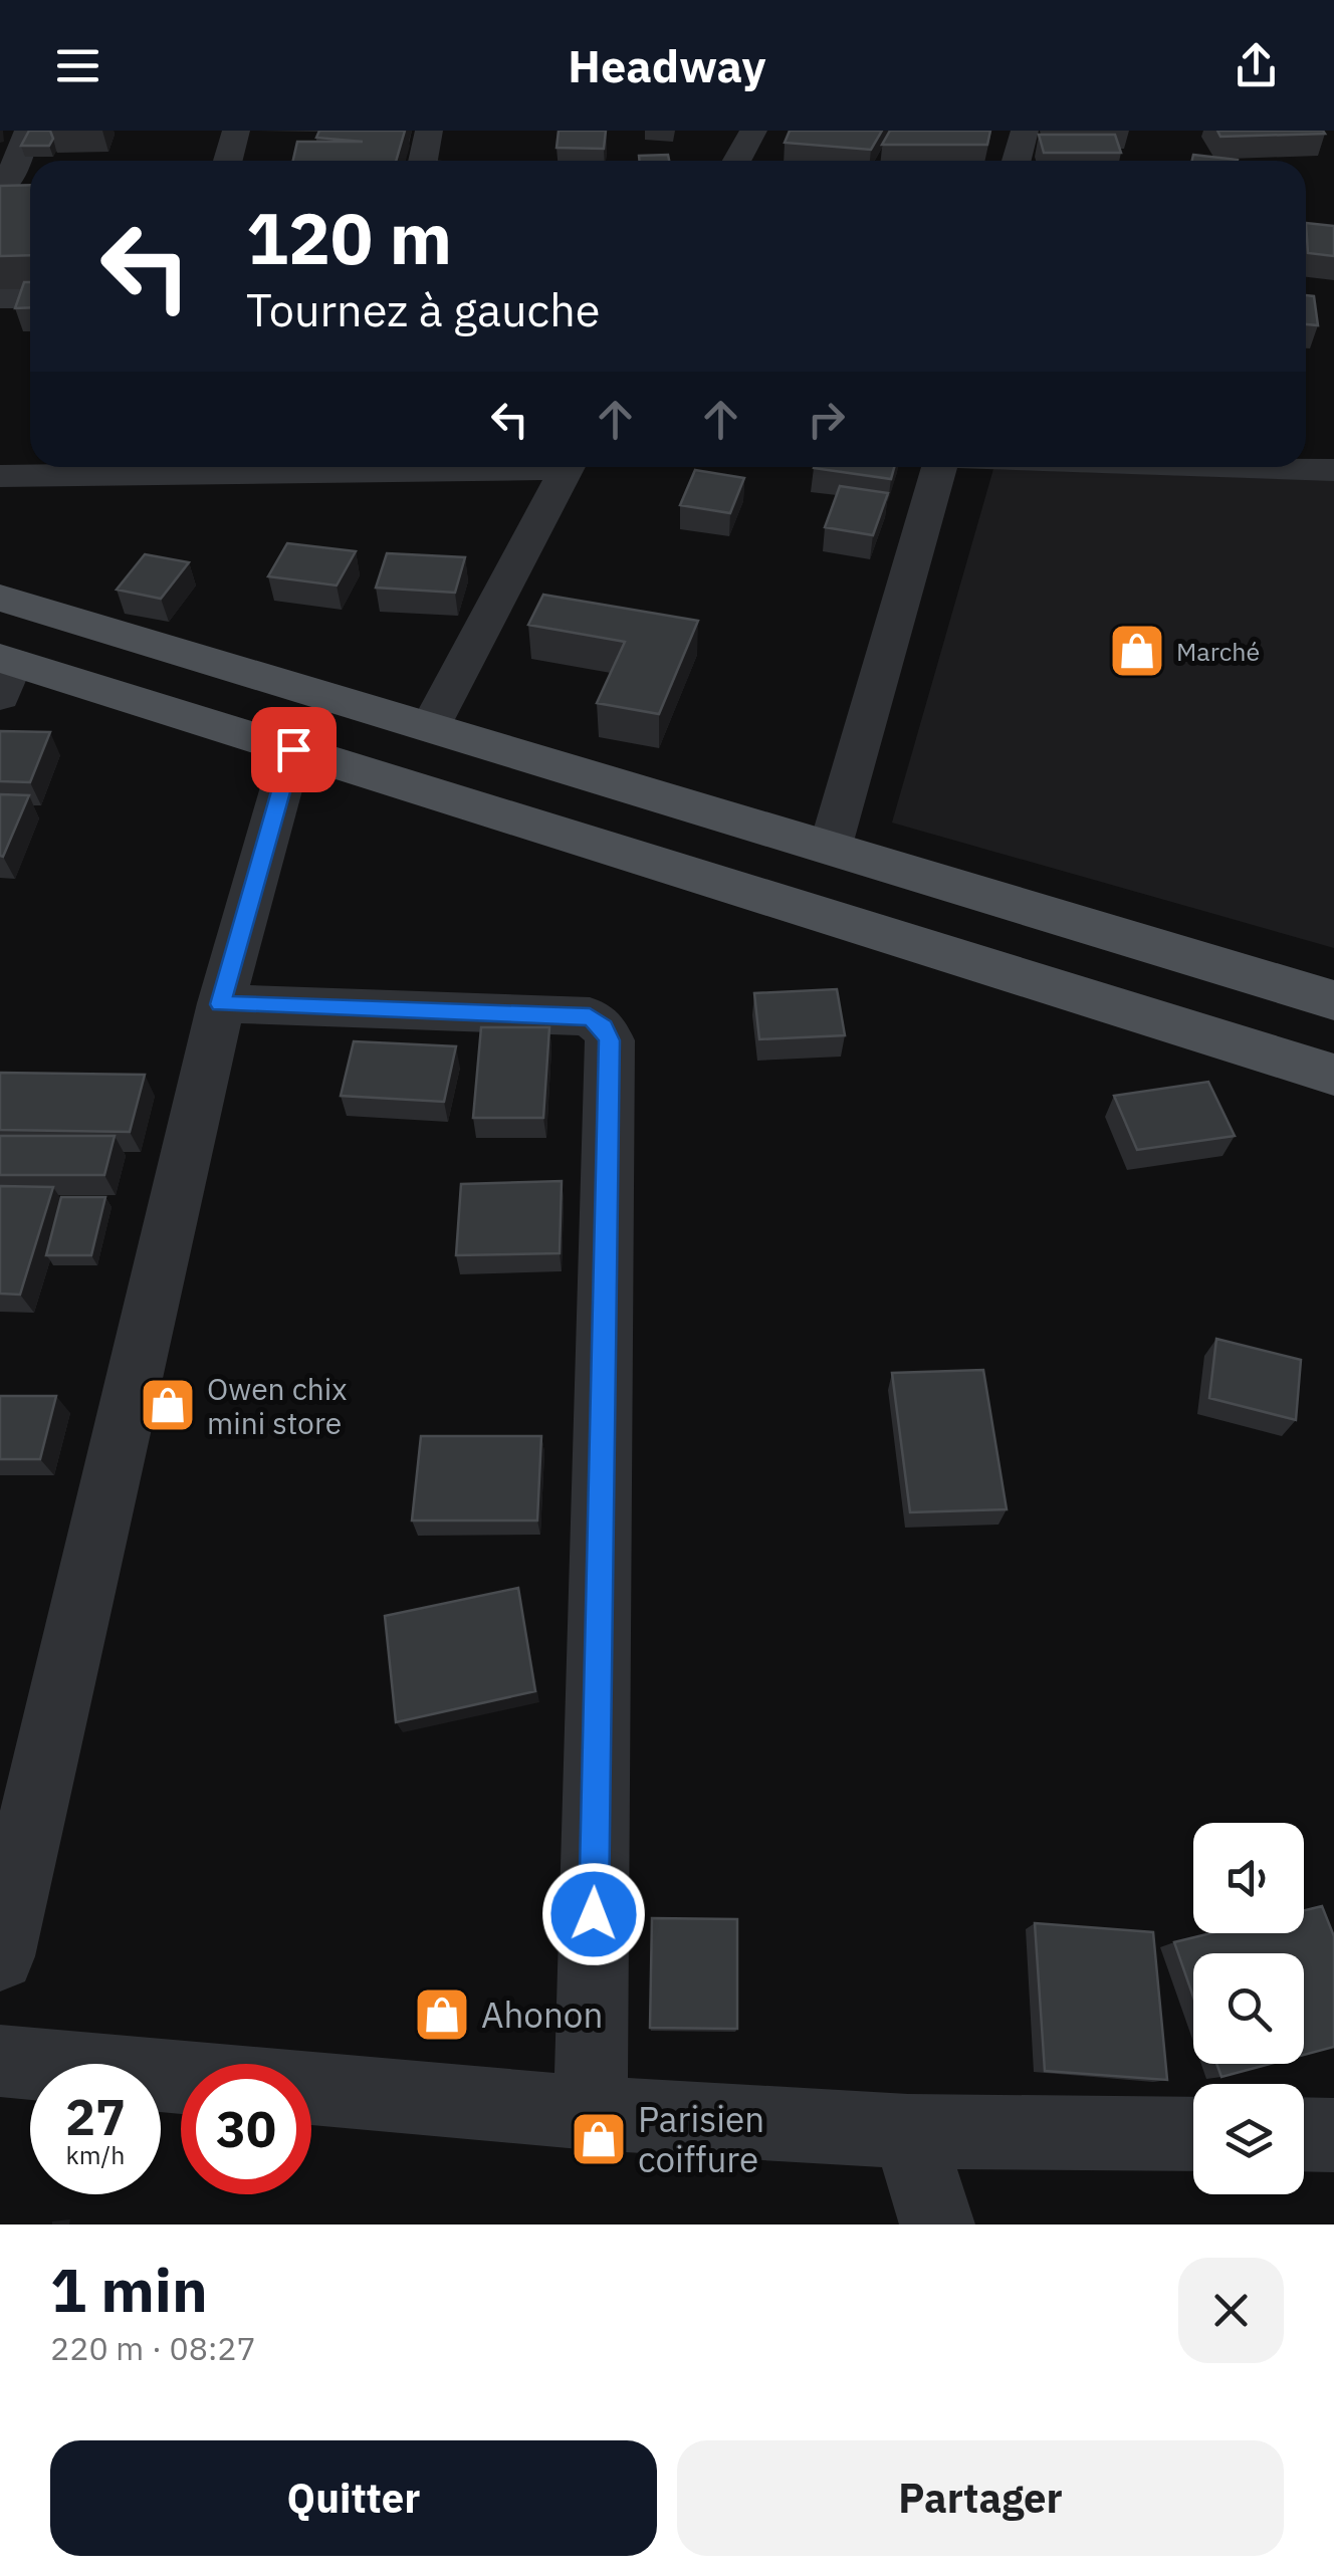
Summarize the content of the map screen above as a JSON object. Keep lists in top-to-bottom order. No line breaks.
{"places":{"shop":["Marché","Owen chix mini store","Ahonon","Parisien coiffure"]},"page":{"header":"Headway","turn":["120 m","Tournez à gauche"],"speed":"27 km/h","limit":"30","heading":["1 min","220 m · 08:27"],"buttons":["Quitter","Partager"]}}
